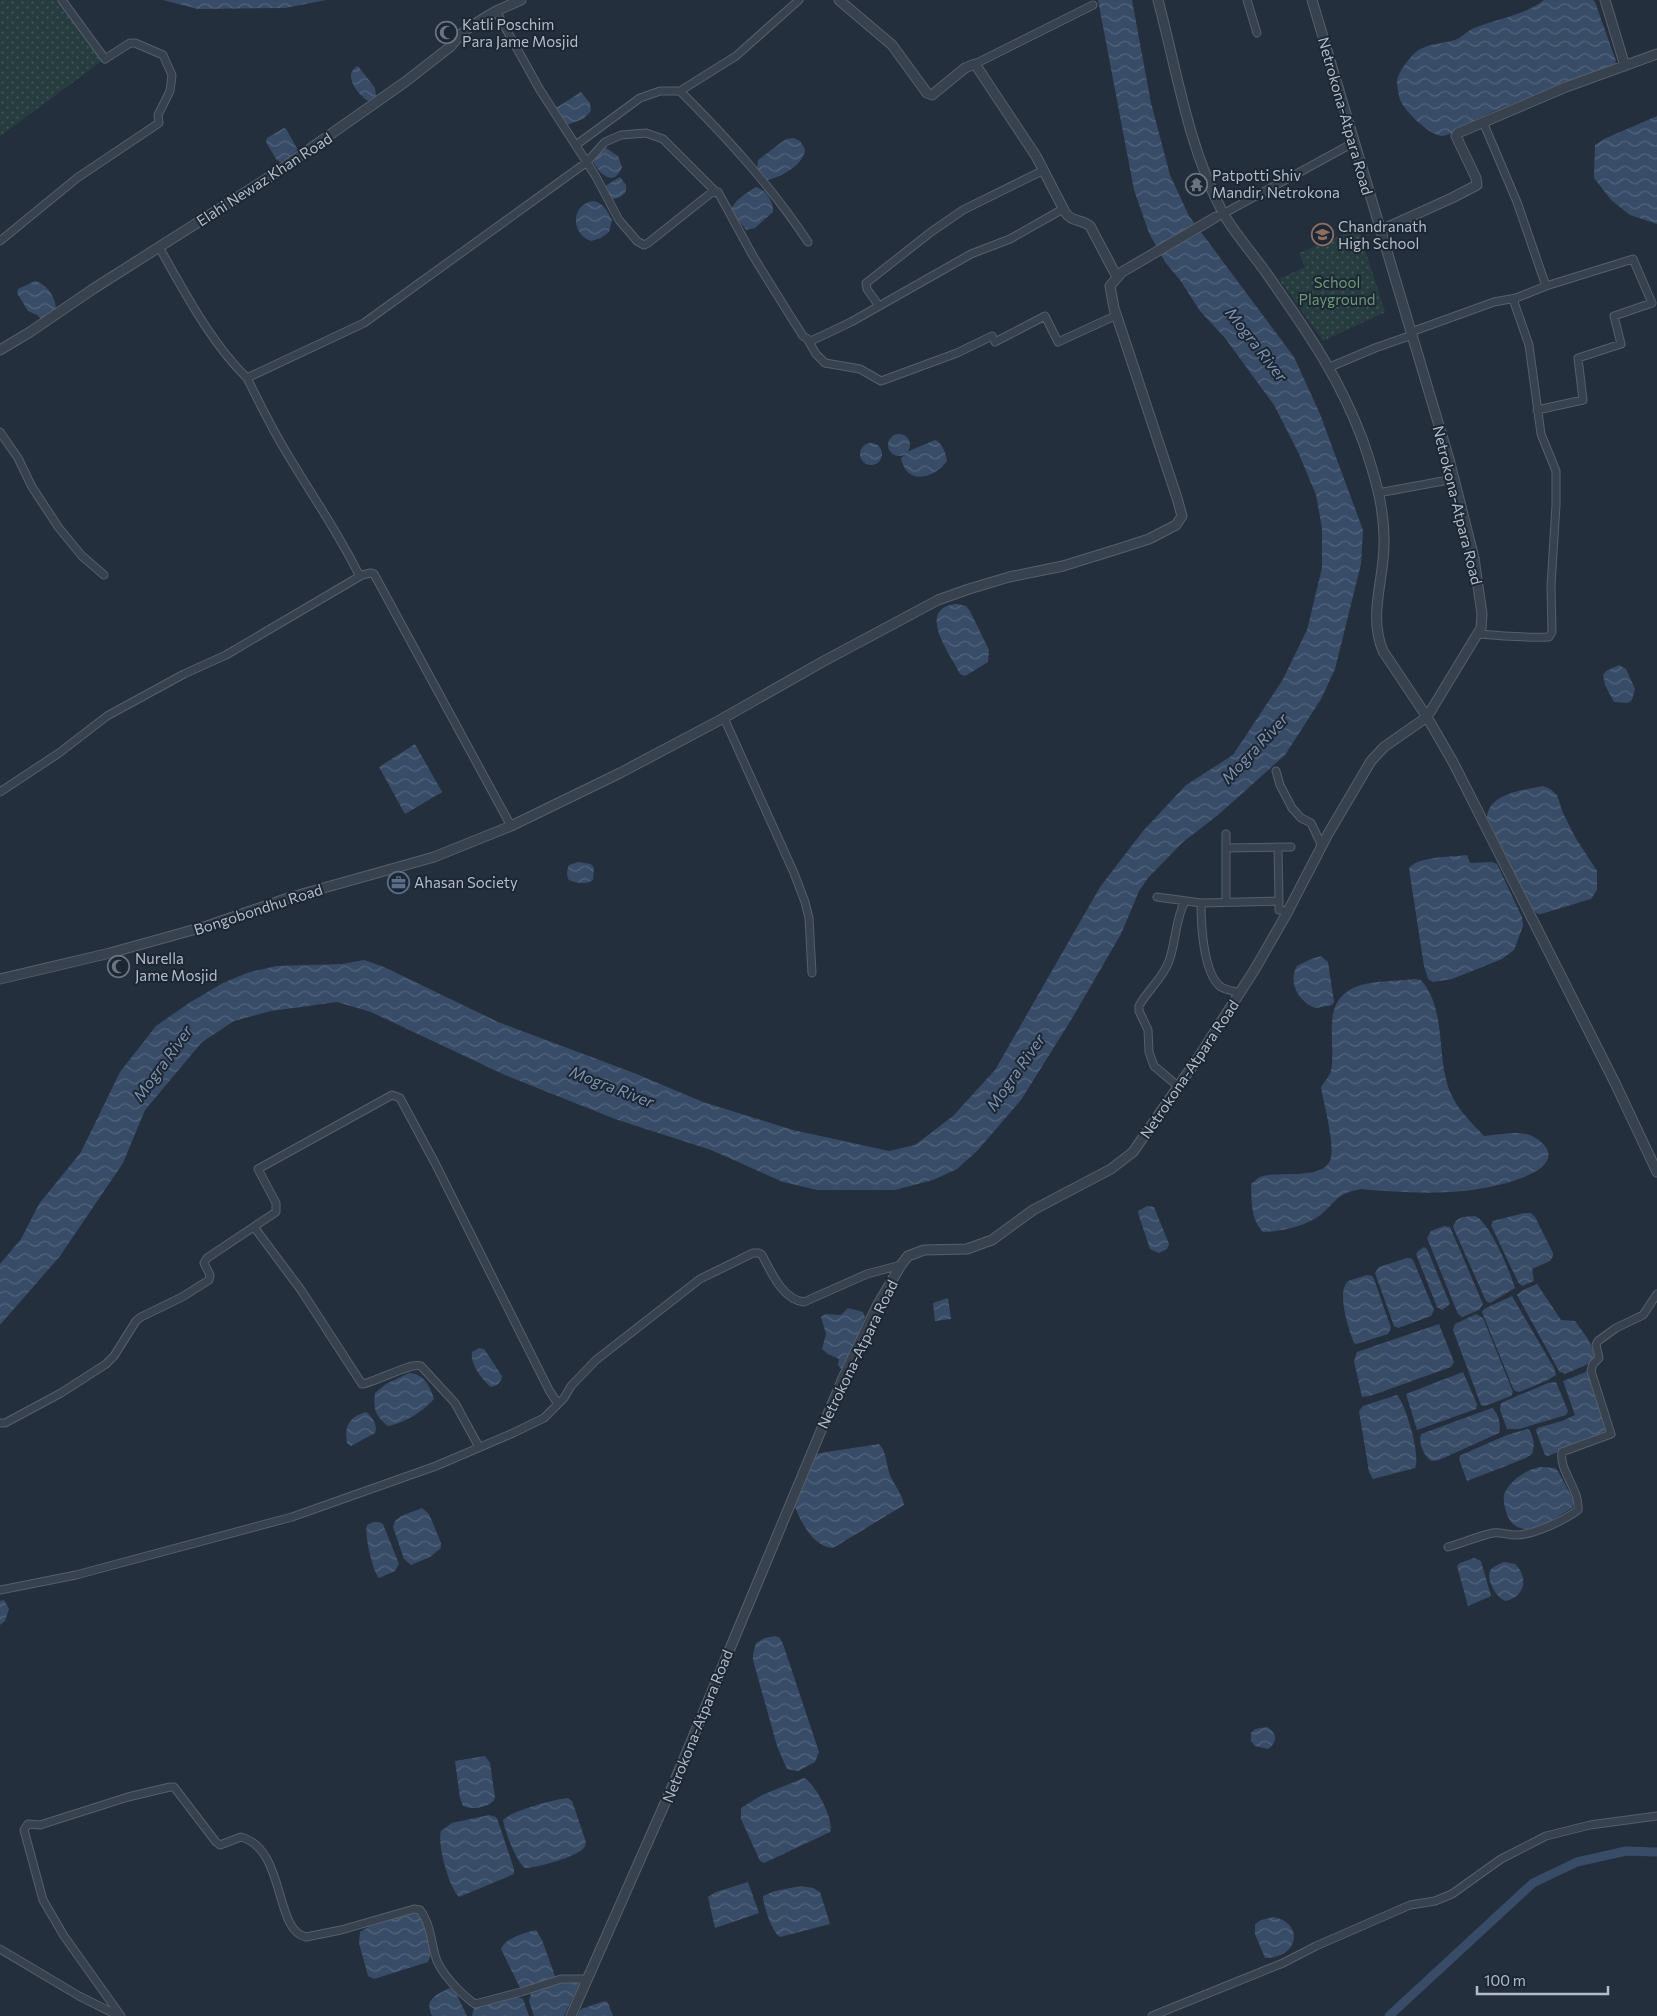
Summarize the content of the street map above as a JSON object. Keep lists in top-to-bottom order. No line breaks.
{"streets":{"street":["Netrokona-Atpara Road","Elahi Newaz Khan Road","Bongobondhu Road"]},"water":["Mogra River"],"parks":["School Playground"],"places":{"mosque":["Katli Poschim Para Jame Mosjid","Nurella Jame Mosjid"],"temple":["Patpotti Shiv Mandir, Netrokona"],"school or university":["Chandranath High School"],"office":["Ahasan Society"]},"scale_bar":"100 m"}
